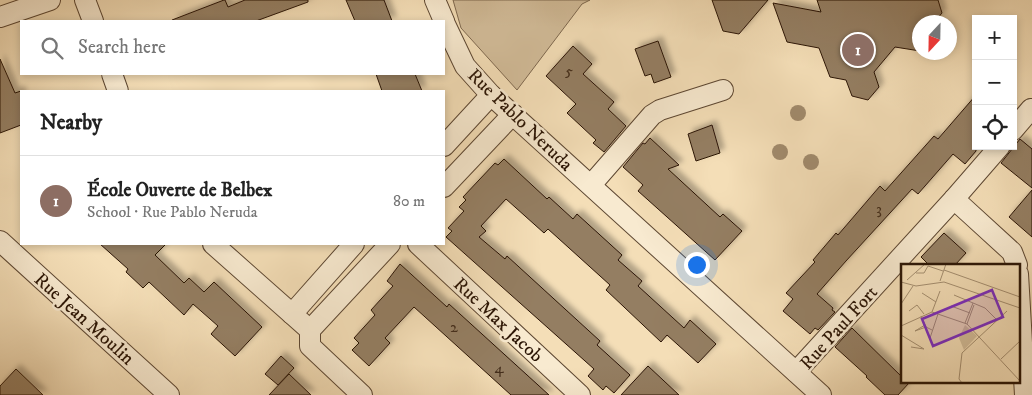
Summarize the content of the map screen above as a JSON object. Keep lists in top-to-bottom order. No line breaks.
{"streets":{"street":["Rue Pablo Neruda","Rue Jean Moulin","Rue Max Jacob","Rue Paul Fort"]},"crossings":[["Rue Pablo Neruda","Rue Paul Fort"]],"house_numbers":["5","3","2","4"],"north":"bottom","page":{"map_buttons":["+","−"],"search":"Search here","pins":"1","heading":"Nearby","list":[{"mark":"1","name":"École Ouverte de Belbex","note":"School · Rue Pablo Neruda","value":"80 m"}]}}
